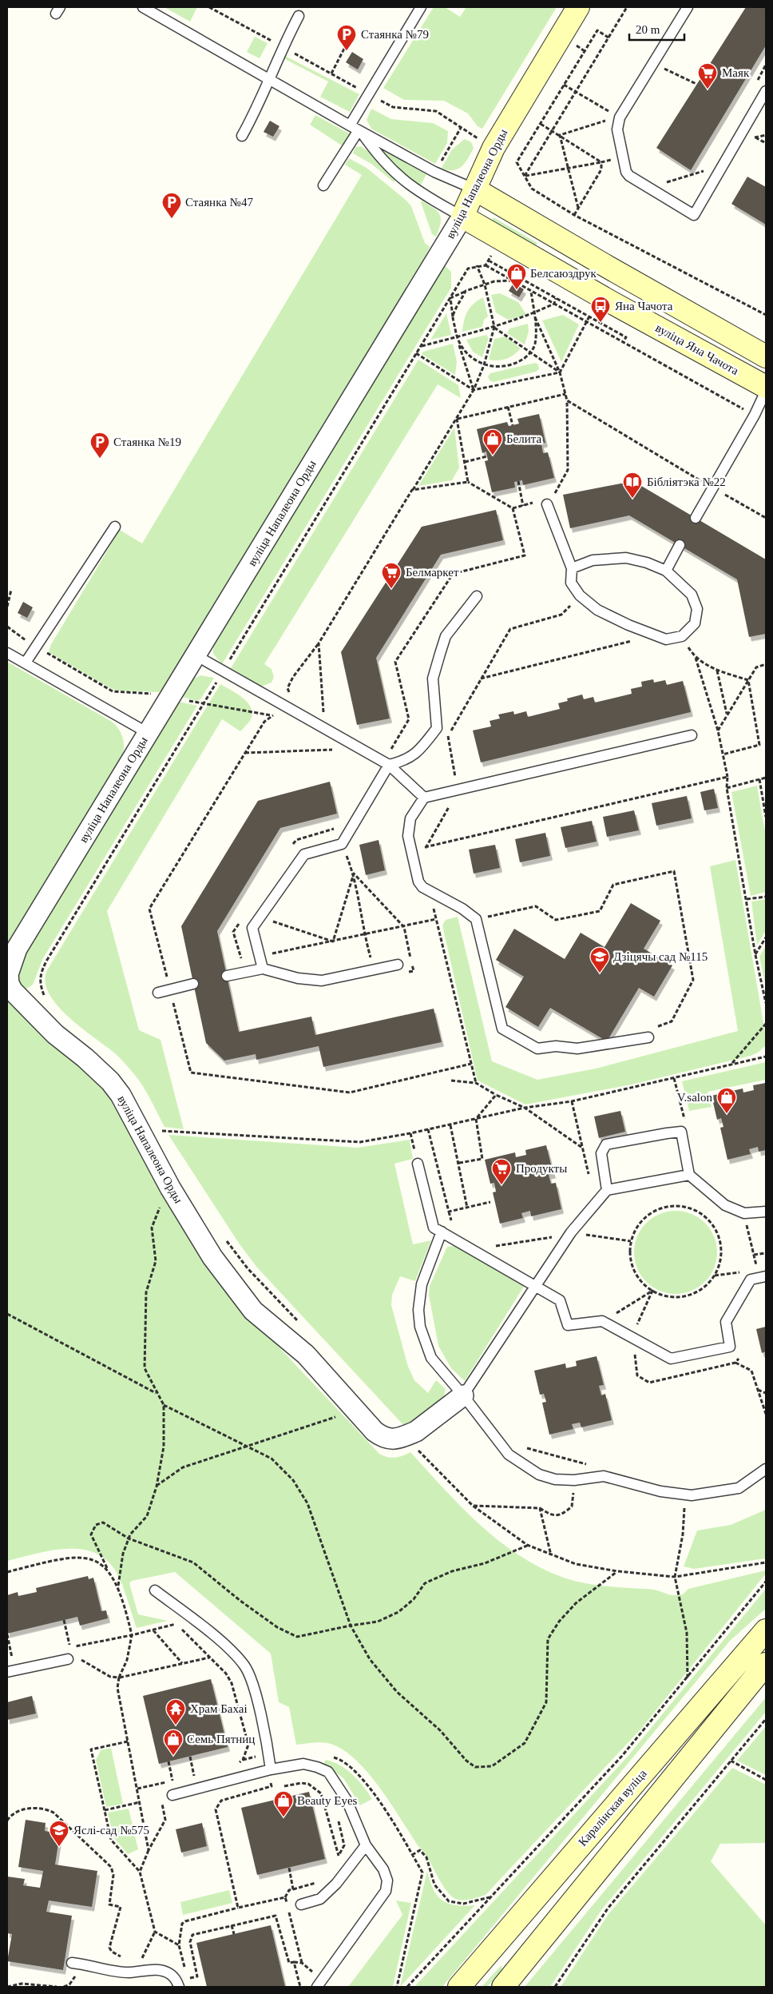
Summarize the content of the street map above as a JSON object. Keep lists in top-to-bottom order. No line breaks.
{"streets":{"main road":["вуліца Напалеона Орды","вуліца Яна Чачота","Каралінская вуліца"]},"crossings":[["вуліца Напалеона Орды","вуліца Яна Чачота"]],"places":{"parking":["Стаянка №79","Стаянка №47","Стаянка №19"],"supermarket":["Маяк","Белмаркет","Продукты"],"shop":["Белсаюздрук","Белита","V.salon","Семь Пятниц","Beauty Eyes"],"bus stop":["Яна Чачота"],"library":["Бібліятэка №22"],"school or university":["Дзіцячы сад №115","Яслі-сад №575"],"temple":["Храм Бахаі"]},"scale_bar":"20 m"}
